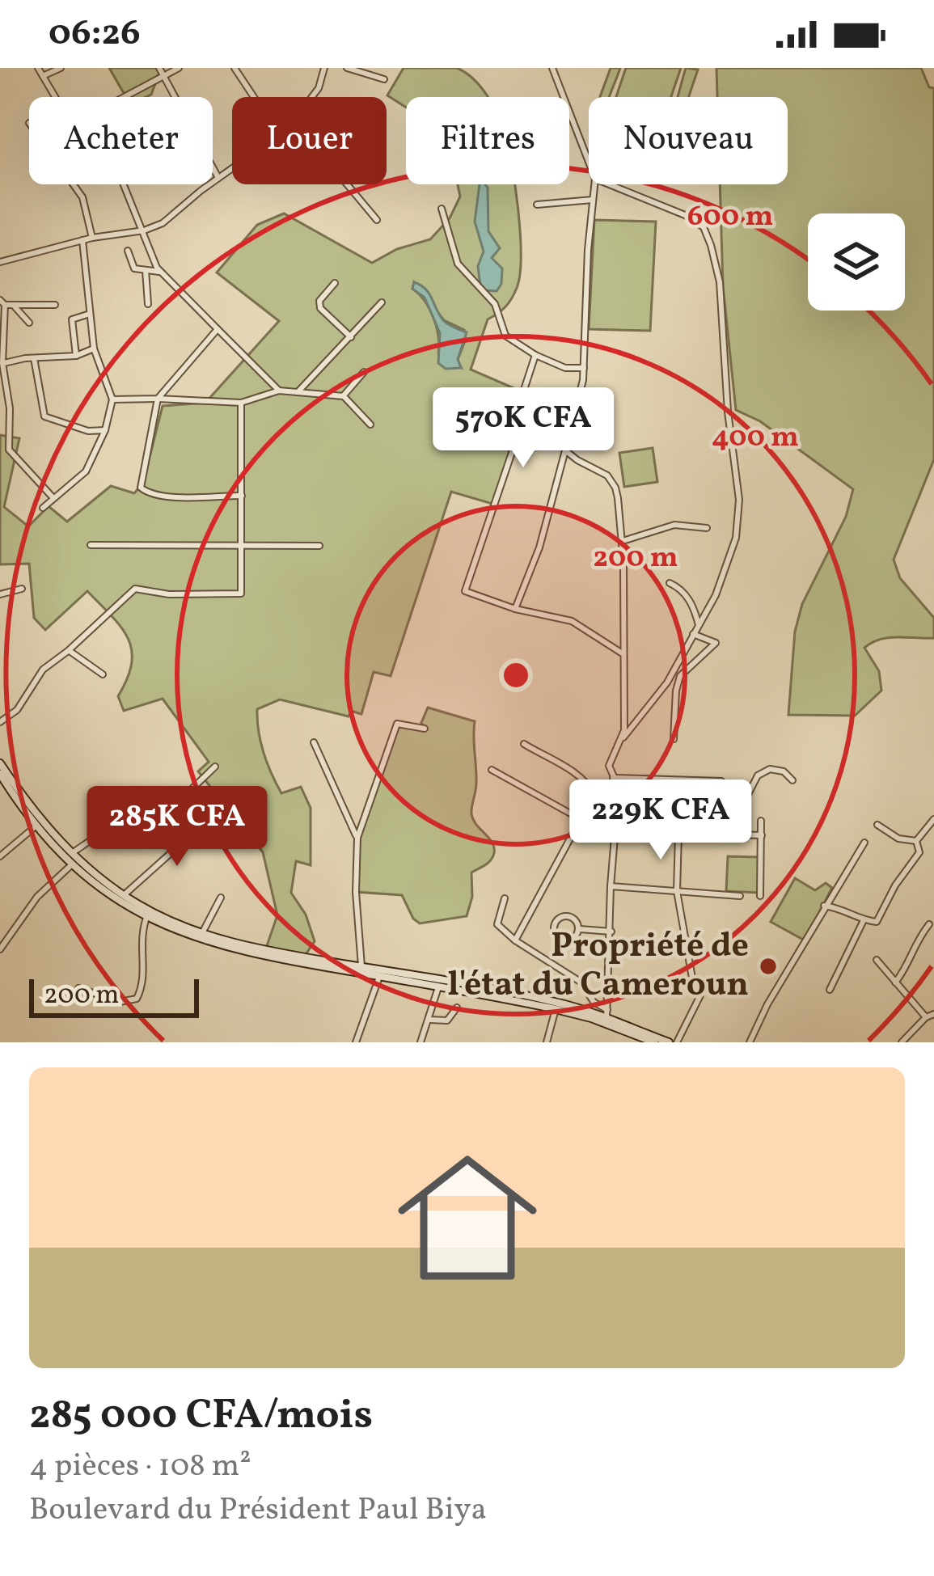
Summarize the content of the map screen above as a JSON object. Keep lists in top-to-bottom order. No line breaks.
{"places":["Propriété de l'état du Cameroun"],"scale_bar":"200 m","page":{"status":"06:26","chip":["Acheter","Louer","Filtres","Nouveau"],"price":["570K CFA","229K CFA","285K CFA"],"scale":"200 m","list":[{"name":"285 000 CFA/mois","note":"4 pièces · 108 m² · Boulevard du Président Paul Biya"}]},"rings":["600 m","400 m","200 m"]}
